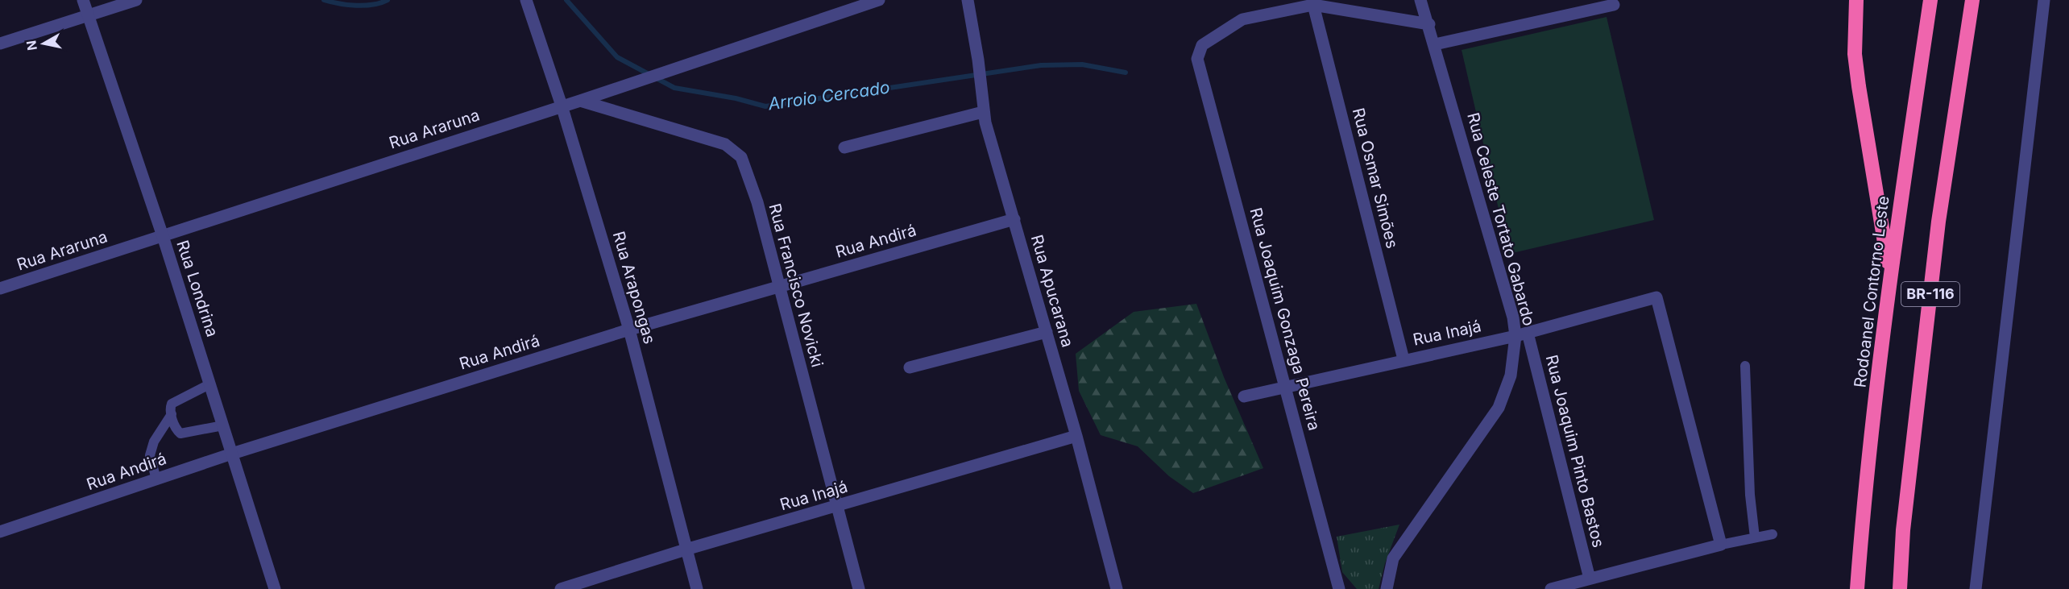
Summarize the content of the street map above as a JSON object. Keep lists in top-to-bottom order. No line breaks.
{"streets":{"highway":["Rodoanel Contorno Leste","BR-116"],"street":["Rua Araruna","Rua Osmar Simões","Rua Celeste Tortato Gabardo","Rua Andirá","Rua Francisco Novicki","Rua Arapongas","Rua Londrina","Rua Apucarana","Rua Joaquim Gonzaga Pereira","Rua Inajá","Rua Joaquim Pinto Bastos"]},"crossings":[["Rua Araruna","Rua Francisco Novicki"],["Rua Araruna","Rua Arapongas"],["Rua Araruna","Rua Londrina"],["Rua Osmar Simões","Rua Joaquim Gonzaga Pereira"],["Rua Osmar Simões","Rua Inajá"],["Rua Celeste Tortato Gabardo","Rua Inajá"],["Rua Celeste Tortato Gabardo","Rua Joaquim Pinto Bastos"],["Rua Andirá","Rua Francisco Novicki"],["Rua Andirá","Rua Arapongas"],["Rua Andirá","Rua Londrina"],["Rua Andirá","Rua Apucarana"],["Rua Francisco Novicki","Rua Inajá"],["Rua Arapongas","Rua Inajá"],["Rua Apucarana","Rua Inajá"],["Rua Joaquim Gonzaga Pereira","Rua Inajá"],["Rua Inajá","Rua Joaquim Pinto Bastos"]],"water":["Arroio Cercado"],"north":"left"}
